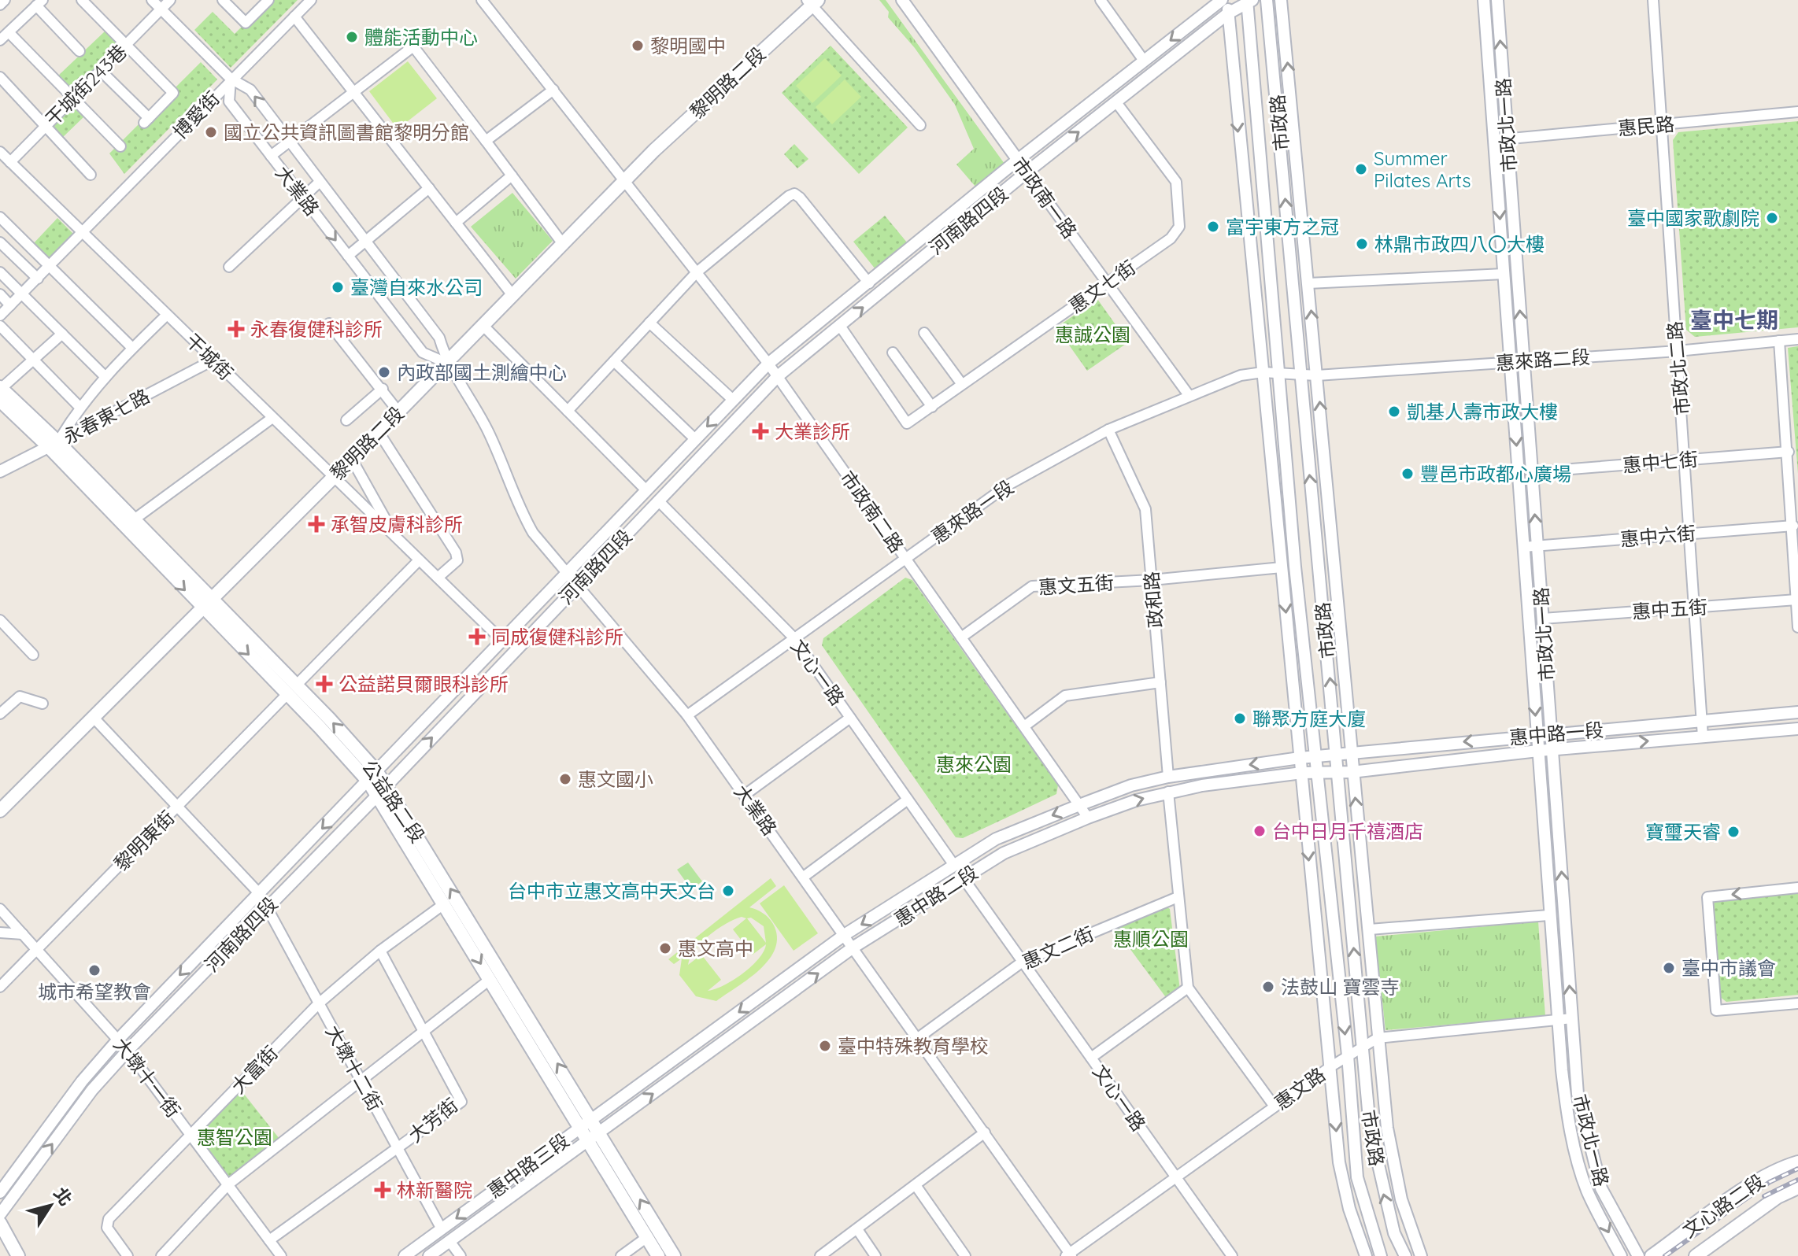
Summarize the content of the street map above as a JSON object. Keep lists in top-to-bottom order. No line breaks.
{"streets":{"main road":["黎明路二段","公益路二段","文心路二段"],"street":["干城街243巷","博愛街","市政路","市政北一路","惠民路","大業路","市政南一路","河南路四段","惠文七街","干城街","惠來路二段","市政北二路","永春東七路","惠中七街","市政南二路","惠來路一段","惠中六街","惠文五街","政和路","惠中五街","文心一路","惠中路一段","黎明東街","惠中路二段","惠文二街","大墩十二街","大富街","大墩十一街","惠文路","大芳街","惠中路三段"]},"crossings":[["黎明路二段","大業路"],["黎明路二段","干城街"],["黎明路二段","市政南二路"],["黎明路二段","公益路二段"],["干城街243巷","干城街"],["博愛街","大業路"],["博愛街","干城街"],["市政路","河南路四段"],["市政路","惠來路二段"],["市政路","惠來路一段"],["市政路","惠文五街"],["市政路","惠中路一段"],["市政路","惠中路二段"],["市政路","惠文路"],["市政北一路","惠民路"],["市政北一路","惠來路二段"],["市政北一路","惠中七街"],["市政北一路","惠中六街"],["市政北一路","惠中五街"],["市政北一路","惠中路一段"],["市政北一路","惠文路"],["惠民路","市政北二路"],["大業路","河南路四段"],["大業路","惠來路一段"],["大業路","惠中路二段"],["大業路","惠文二街"],["大業路","惠文路"],["市政南一路","河南路四段"],["市政南一路","惠文七街"],["市政南一路","惠來路一段"],["河南路四段","惠文七街"],["河南路四段","干城街"],["河南路四段","市政南二路"],["河南路四段","文心一路"],["河南路四段","公益路二段"],["河南路四段","大墩十二街"],["河南路四段","大墩十一街"],["干城街","永春東七路"],["干城街","黎明東街"],["惠來路二段","市政北二路"],["惠來路二段","惠來路一段"],["市政北二路","惠中七街"],["市政北二路","惠中六街"],["市政北二路","惠中五街"],["市政北二路","惠中路一段"],["永春東七路","公益路二段"],["市政南二路","惠來路一段"],["市政南二路","惠文五街"],["市政南二路","惠中路二段"],["惠來路一段","政和路"],["惠來路一段","文心一路"],["惠文五街","政和路"],["政和路","惠中路二段"],["文心一路","惠中路二段"],["文心一路","惠文二街"],["文心一路","惠文路"],["惠中路一段","惠中路二段"],["公益路二段","黎明東街"],["公益路二段","惠中路二段"],["公益路二段","大富街"],["公益路二段","惠中路三段"],["黎明東街","大墩十一街"],["惠中路二段","惠中路三段"],["大墩十二街","大富街"],["大墩十二街","大芳街"],["大墩十二街","惠中路三段"],["大富街","大墩十一街"],["大富街","大芳街"],["大墩十一街","大芳街"]],"districts":["臺中七期"],"parks":["惠誠公園","惠來公園","惠順公園","惠智公園"],"places":{"other":["體能活動中心","黎明國中","國立公共資訊圖書館黎明分館","Summer Pilates Arts","臺中國家歌劇院","富宇東方之冠","林鼎市政四八〇大樓","臺灣自來水公司","內政部國土測繪中心","凱基人壽市政大樓","豐邑市政都心廣場","聯聚方庭大廈","惠文國小","台中日月千禧酒店","寶璽天睿","台中市立惠文高中天文台","惠文高中","臺中市議會","城市希望教會","法鼓山 寶雲寺","臺中特殊教育學校"],"health":["永春復健科診所","大業診所","承智皮膚科診所","同成復健科診所","公益諾貝爾眼科診所","林新醫院"]},"north":"top right"}
